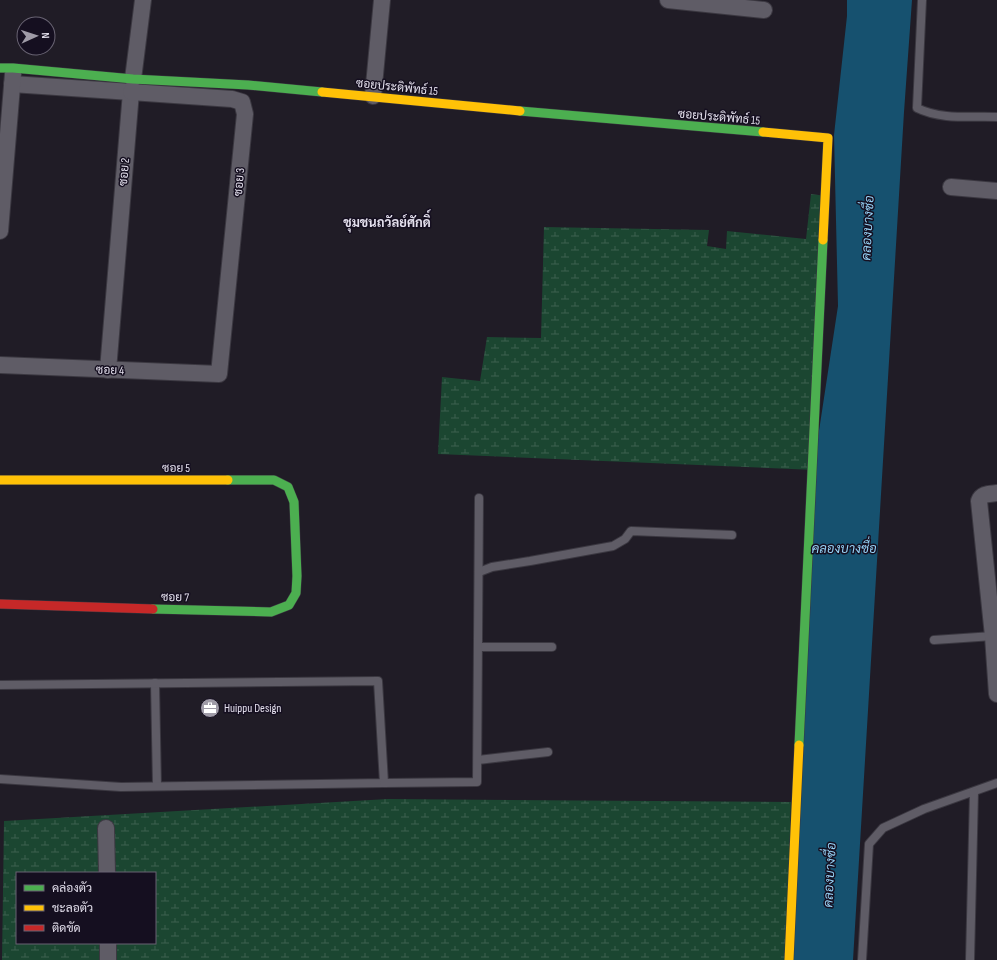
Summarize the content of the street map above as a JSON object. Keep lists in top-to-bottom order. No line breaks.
{"streets":{"street":["ซอยประดิพัทธ์ 15","ซอย 2","ซอย 3","ซอย 4","ซอย 5","ซอย 7"]},"crossings":[["ซอยประดิพัทธ์ 15","ซอย 2"],["ซอยประดิพัทธ์ 15","ซอย 3"],["ซอย 2","ซอย 3"],["ซอย 2","ซอย 4"],["ซอย 3","ซอย 4"],["ซอย 5","ซอย 7"]],"districts":["ชุมชนถวัลย์ศักดิ์"],"water":["คลองบางซื่อ"],"places":{"office":["Huippu Design"]},"legend":["คล่องตัว","ชะลอตัว","ติดขัด"],"north":"right"}
